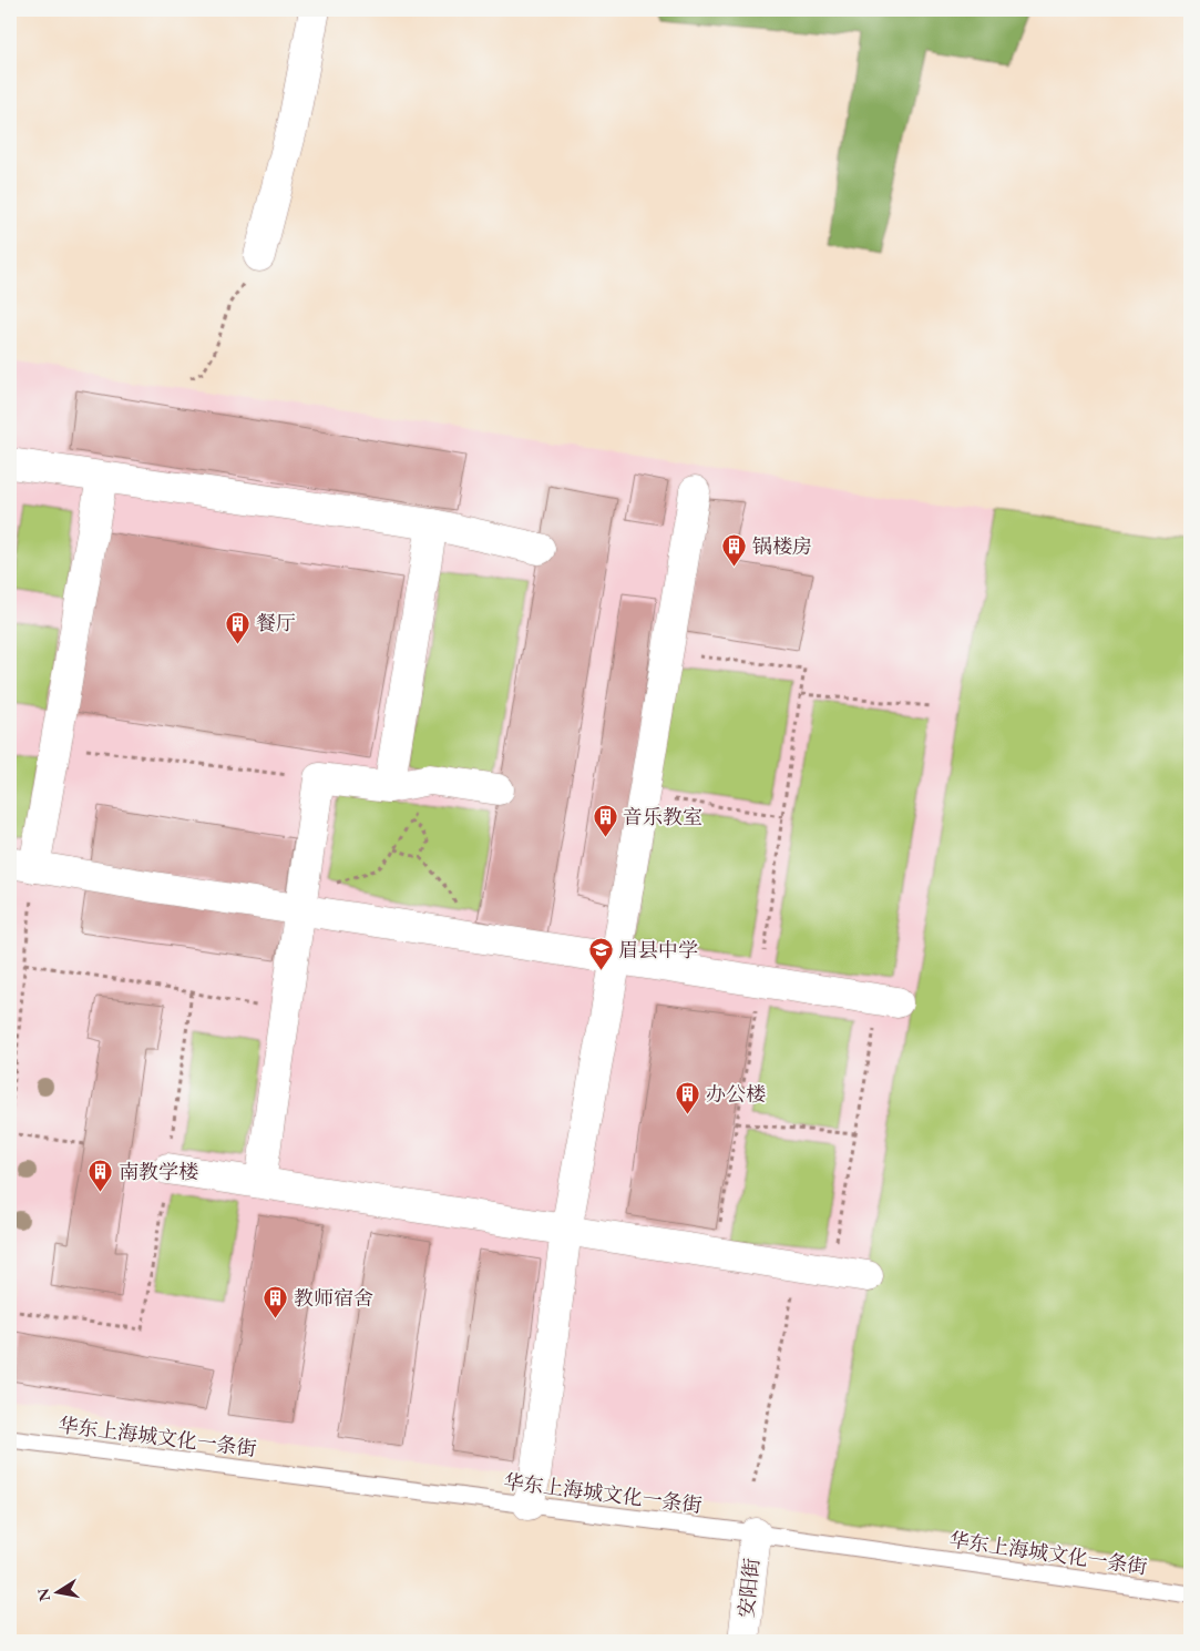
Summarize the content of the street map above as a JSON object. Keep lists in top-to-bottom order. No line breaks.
{"streets":{"street":["安阳街"],"lane":["华东上海城文化一条街"]},"crossings":[["华东上海城文化一条街","安阳街"]],"places":{"building":["锅楼房","餐厅","音乐教室","办公楼","南教学楼","教师宿舍"],"school or university":["眉县中学"]},"north":"left"}
